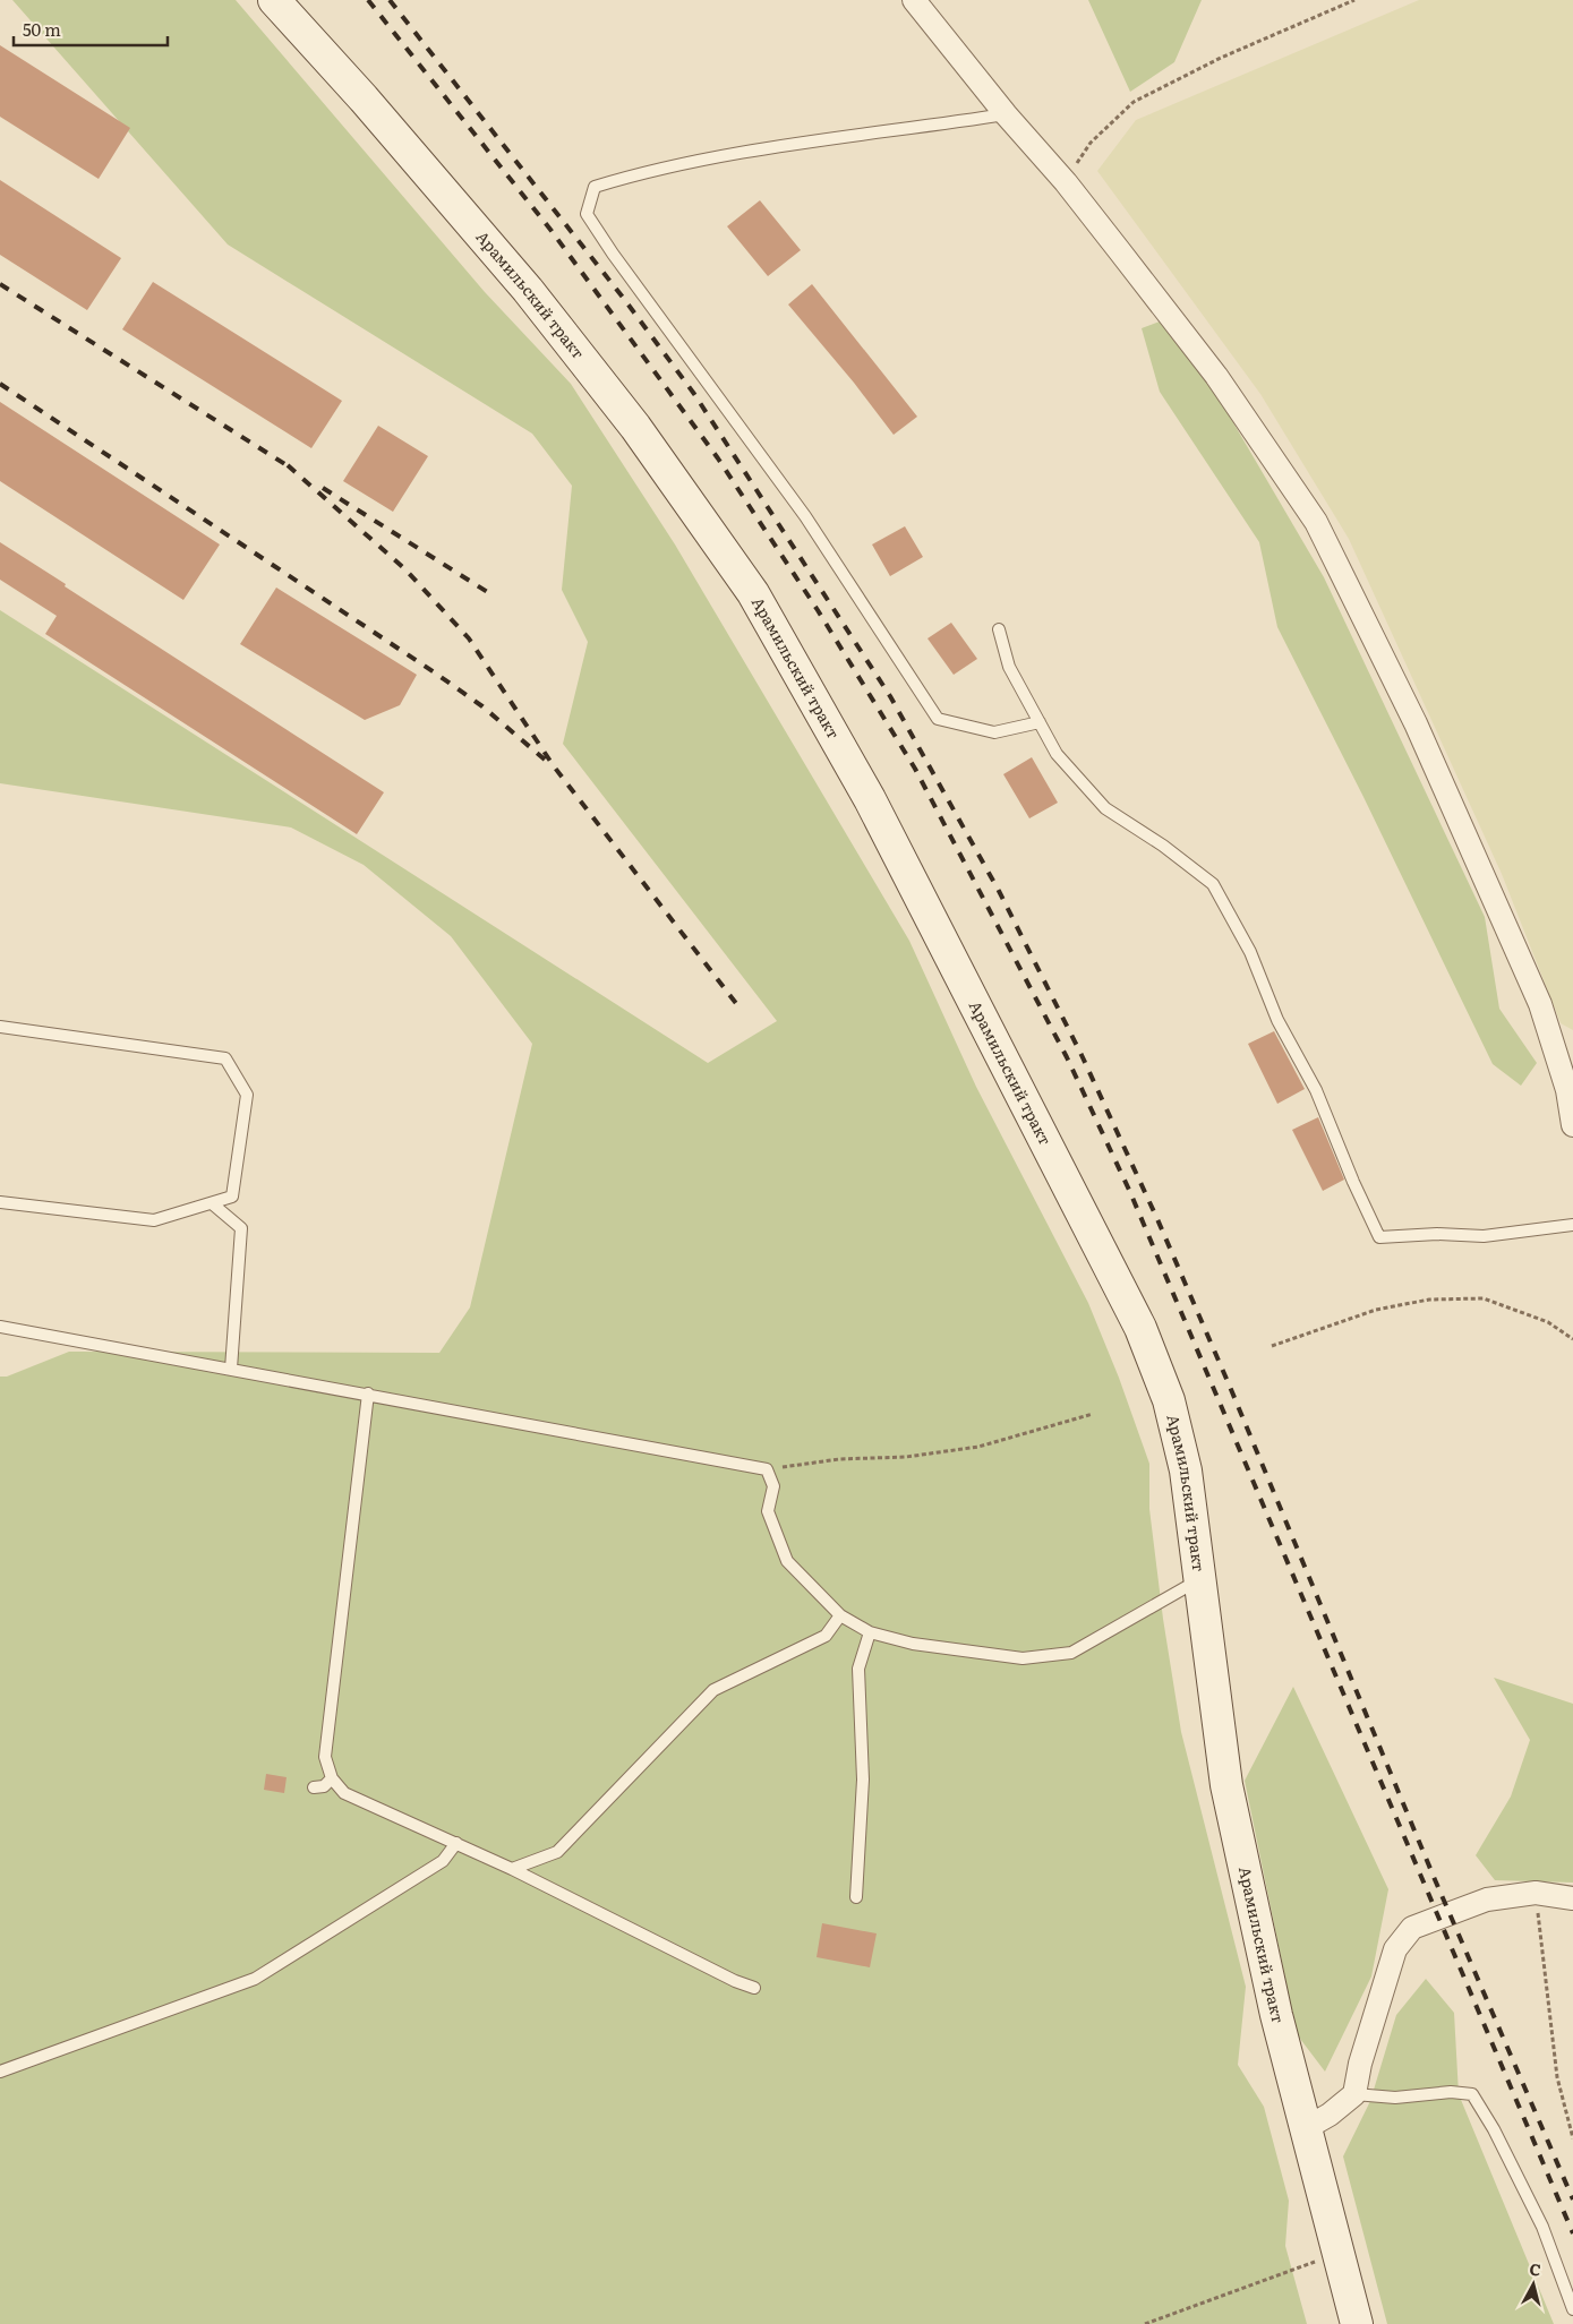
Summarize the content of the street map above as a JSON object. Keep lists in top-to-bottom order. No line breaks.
{"streets":{"main road":["Арамильский тракт"]},"scale_bar":"50 m","north":"top"}
